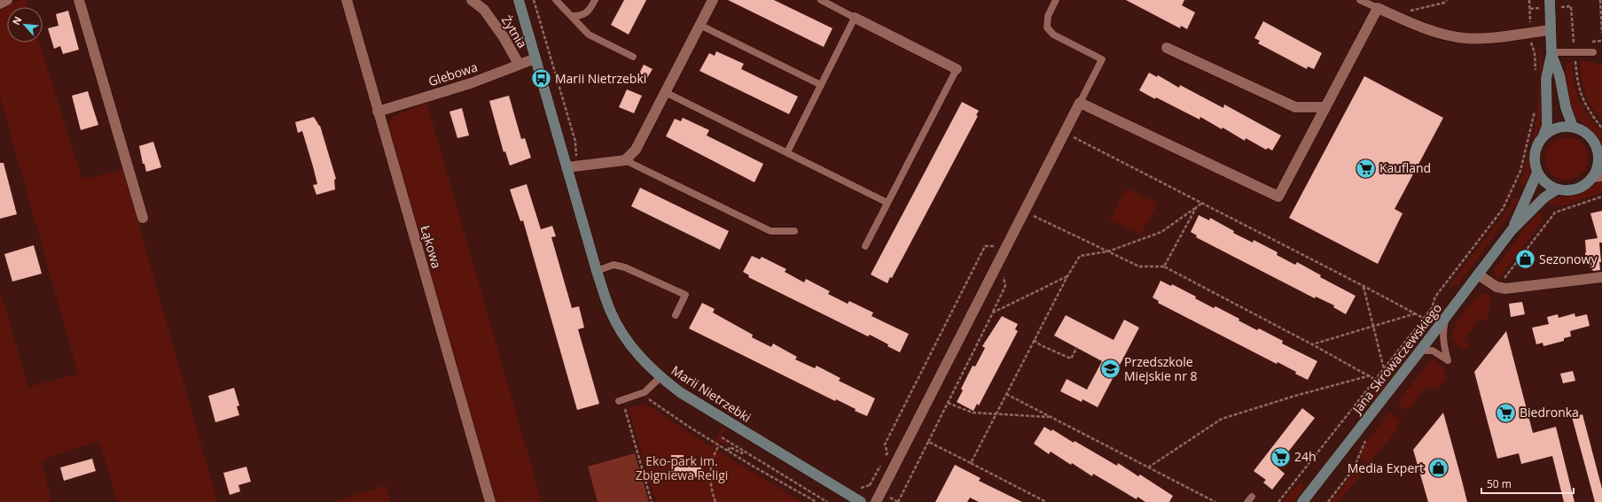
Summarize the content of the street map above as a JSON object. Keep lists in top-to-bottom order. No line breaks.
{"streets":{"street":["Żytnia","Glebowa","Łąkowa","Jana Skrowaczewskiego","Marii Nietrzebki"]},"crossings":[["Żytnia","Glebowa"],["Glebowa","Łąkowa"],["Glebowa","Marii Nietrzebki"]],"parks":["Eko-park im. Zbigniewa Religi"],"places":{"bus stop":["Marii Nietrzebki"],"supermarket":["Kaufland","Biedronka","24h"],"shop":["Sezonowy","Media Expert"],"school or university":["Przedszkole Miejskie nr 8"]},"scale_bar":"50 m","north":"top left"}
